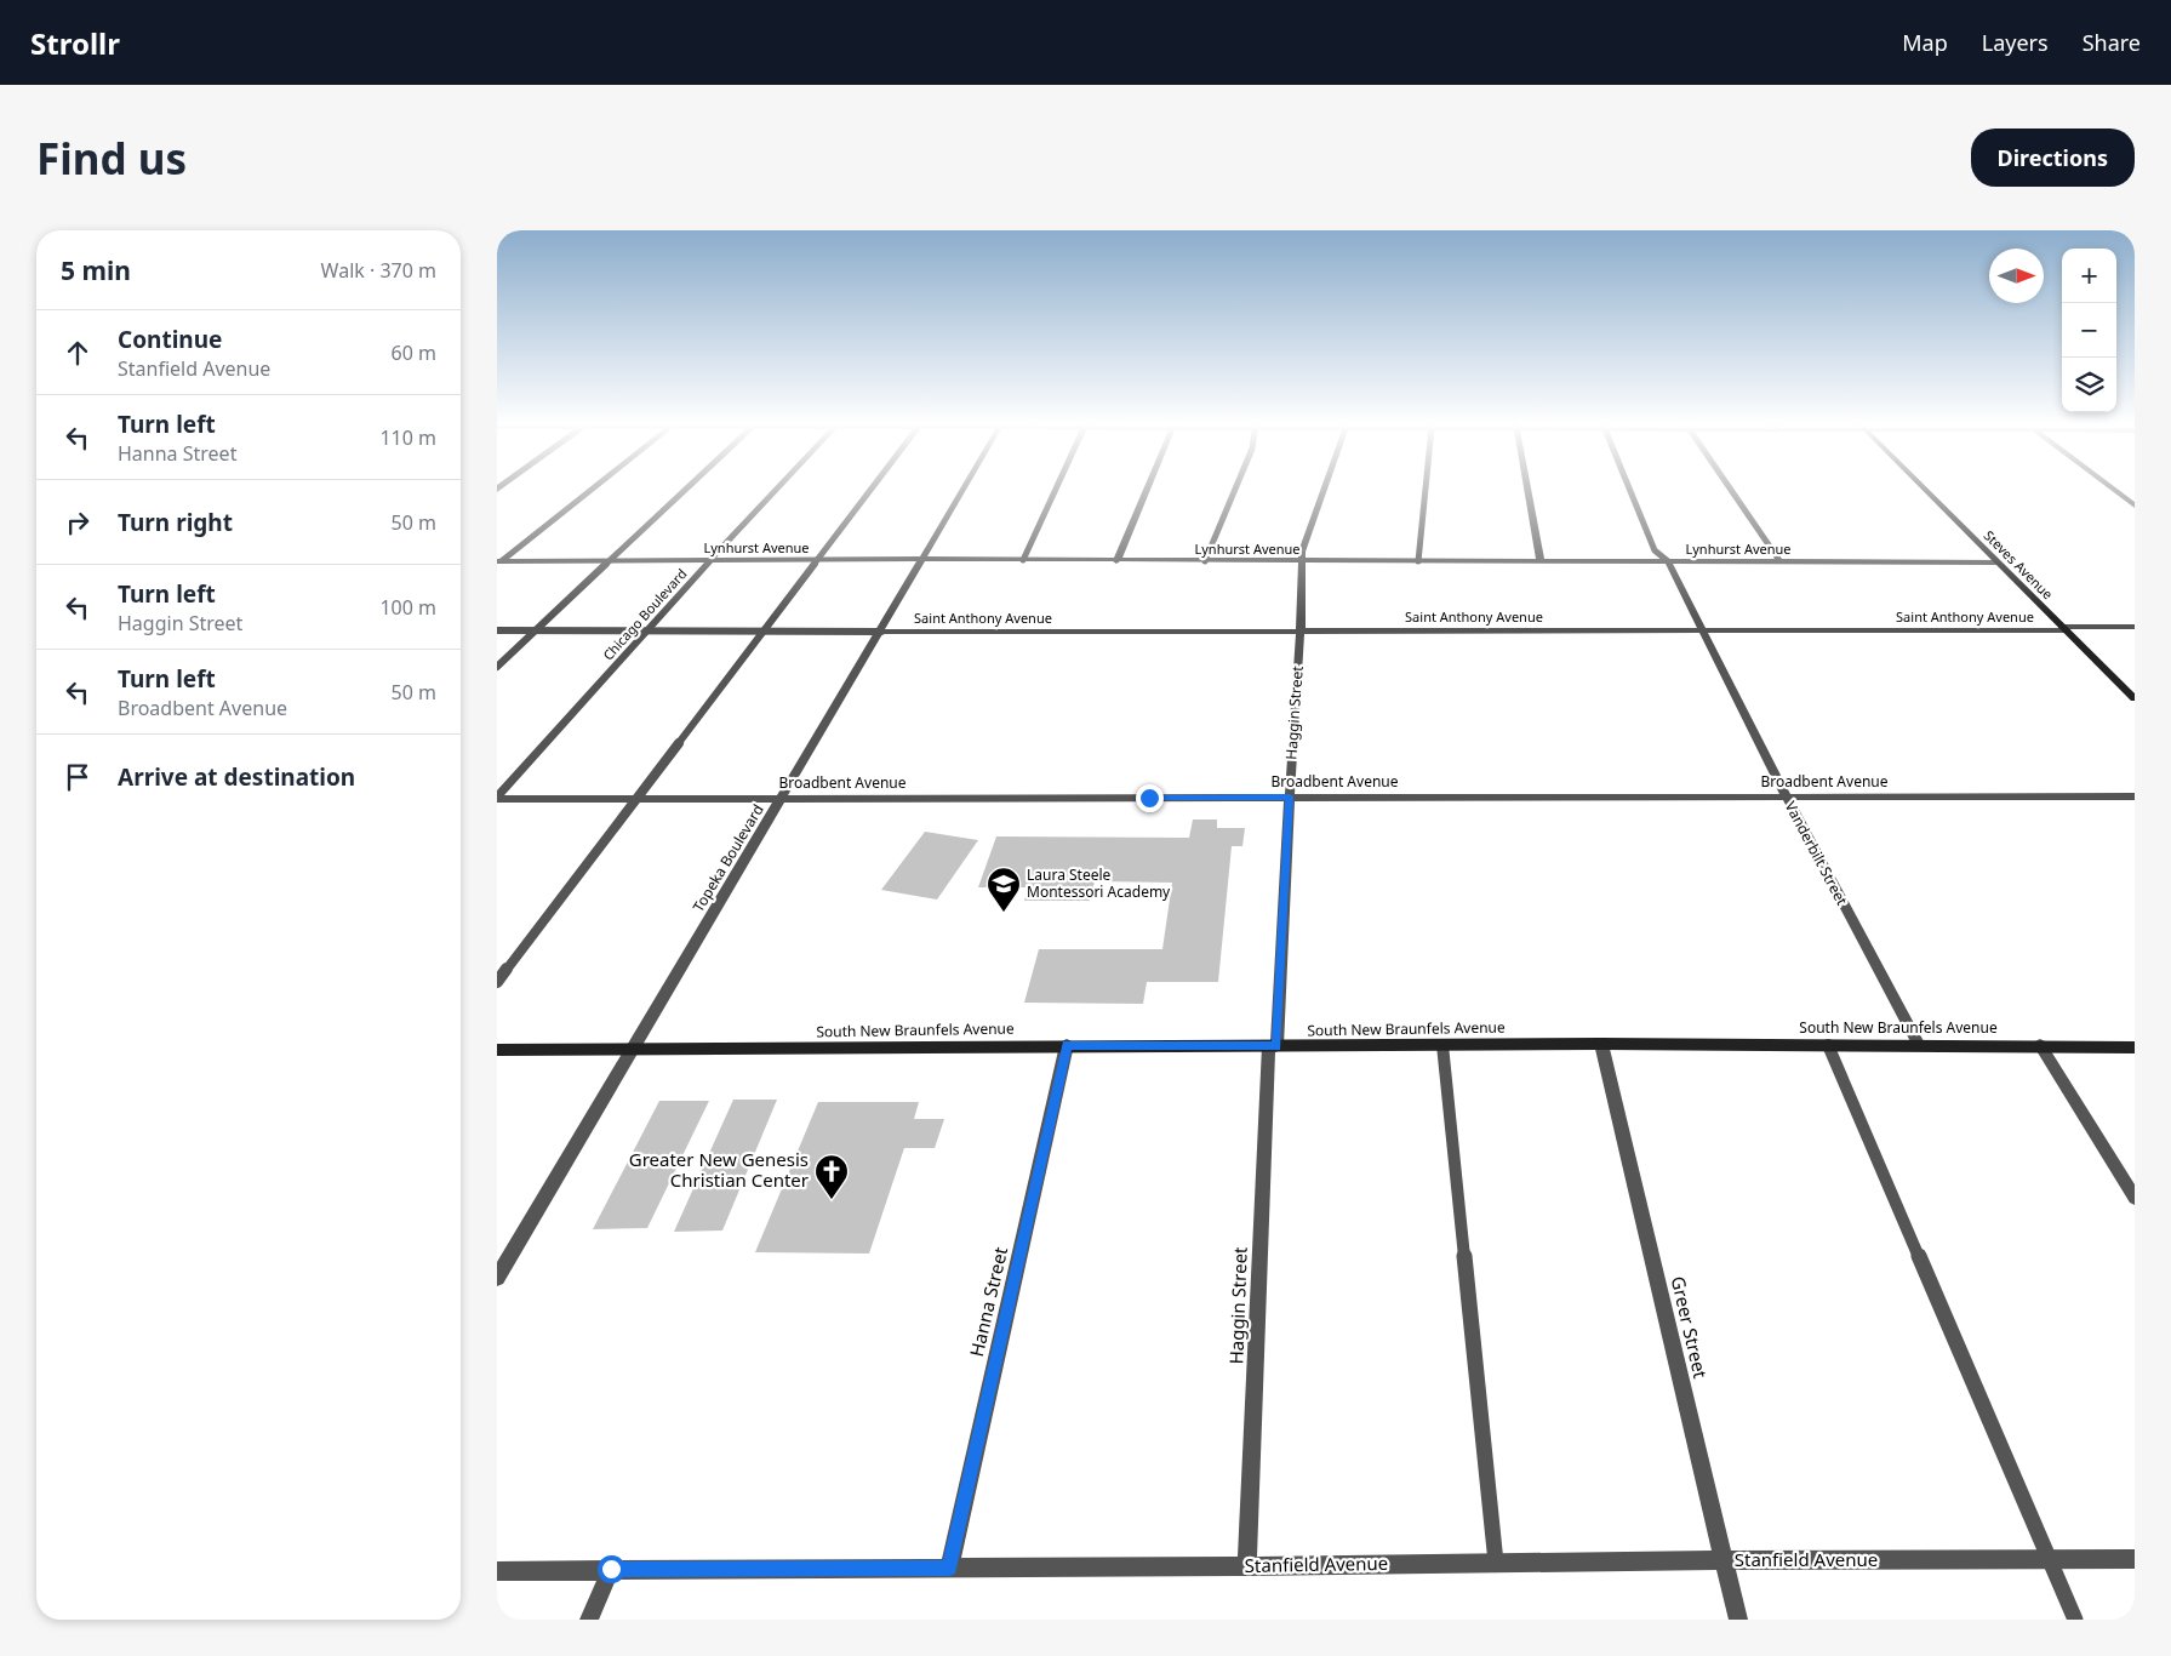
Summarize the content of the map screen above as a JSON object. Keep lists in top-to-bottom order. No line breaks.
{"streets":{"main road":["Steves Avenue","South New Braunfels Avenue"],"street":["Lynhurst Avenue","Chicago Boulevard","Saint Anthony Avenue","Haggin Street","Broadbent Avenue","Vanderbilt Street","Topeka Boulevard","Hanna Street","Greer Street","Stanfield Avenue"]},"crossings":[["Lynhurst Avenue","Steves Avenue"],["Lynhurst Avenue","Chicago Boulevard"],["Lynhurst Avenue","Haggin Street"],["Lynhurst Avenue","Vanderbilt Street"],["Lynhurst Avenue","Topeka Boulevard"],["Steves Avenue","Saint Anthony Avenue"],["Chicago Boulevard","Broadbent Avenue"],["Saint Anthony Avenue","Haggin Street"],["Saint Anthony Avenue","Vanderbilt Street"],["Saint Anthony Avenue","Topeka Boulevard"],["Haggin Street","Broadbent Avenue"],["Haggin Street","South New Braunfels Avenue"],["Haggin Street","Stanfield Avenue"],["Broadbent Avenue","Vanderbilt Street"],["Broadbent Avenue","Topeka Boulevard"],["Vanderbilt Street","South New Braunfels Avenue"],["Topeka Boulevard","South New Braunfels Avenue"],["South New Braunfels Avenue","Hanna Street"],["South New Braunfels Avenue","Greer Street"],["Hanna Street","Stanfield Avenue"],["Greer Street","Stanfield Avenue"]],"places":{"school or university":["Laura Steele Montessori Academy"],"church":["Greater New Genesis Christian Center"]},"north":"right","page":{"header":"Strollr","nav":["Map","Layers","Share"],"buttons":"Directions","title":"Find us","heading":["5 min","Walk · 370 m"],"map_buttons":["+","−"],"list":[["Continue","Stanfield Avenue","60 m"],["Turn left","Hanna Street","110 m"],["Turn right","50 m"],["Turn left","Haggin Street","100 m"],["Turn left","Broadbent Avenue","50 m"],"Arrive at destination"]}}
